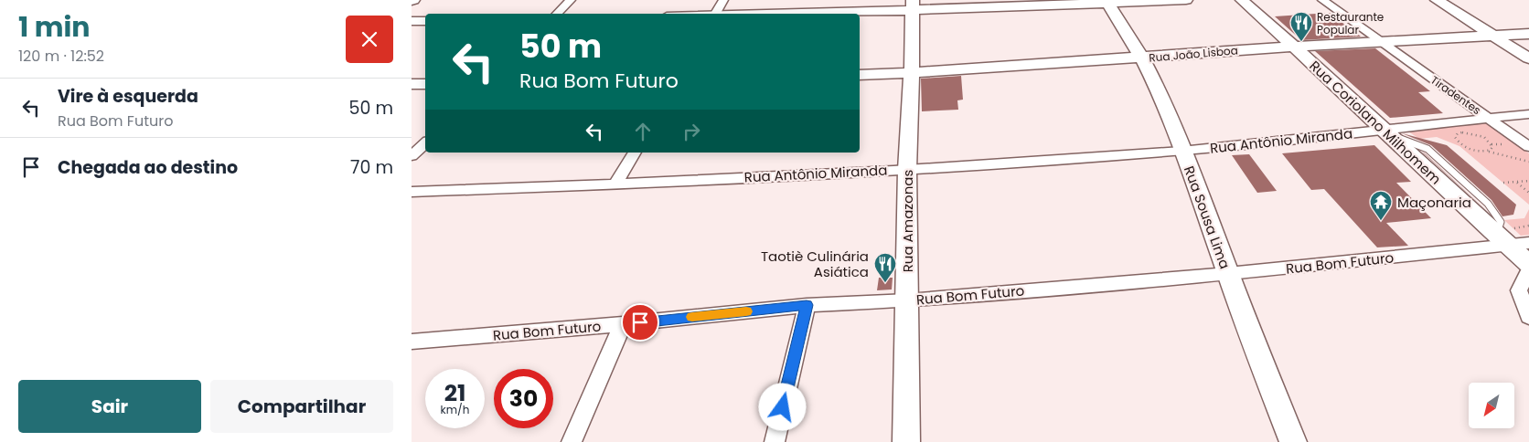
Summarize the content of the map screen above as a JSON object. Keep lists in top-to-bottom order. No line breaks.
{"streets":{"street":["Rua João Lisboa","Tiradentes","Rua Coriolano Milhomem","Rua Antônio Miranda","Rua Sousa Lima","Rua Amazonas","Rua Bom Futuro"]},"crossings":[["Rua João Lisboa","Tiradentes"],["Rua João Lisboa","Rua Coriolano Milhomem"],["Rua João Lisboa","Rua Sousa Lima"],["Rua João Lisboa","Rua Amazonas"],["Tiradentes","Rua Antônio Miranda"],["Rua Coriolano Milhomem","Rua Antônio Miranda"],["Rua Coriolano Milhomem","Rua Bom Futuro"],["Rua Antônio Miranda","Rua Sousa Lima"],["Rua Antônio Miranda","Rua Amazonas"],["Rua Sousa Lima","Rua Bom Futuro"],["Rua Amazonas","Rua Bom Futuro"]],"places":{"restaurant":["Restaurante Popular","Taotiè Culinária Asiática"],"temple":["Maçonaria"]},"north":"bottom left","page":{"heading":["1 min","120 m · 12:52"],"turn":["50 m","Rua Bom Futuro"],"list":[{"name":"Vire à esquerda","note":"Rua Bom Futuro","value":"50 m"},{"name":"Chegada ao destino","value":"70 m"}],"speed":"21 km/h","limit":"30","buttons":["Sair","Compartilhar"]}}
